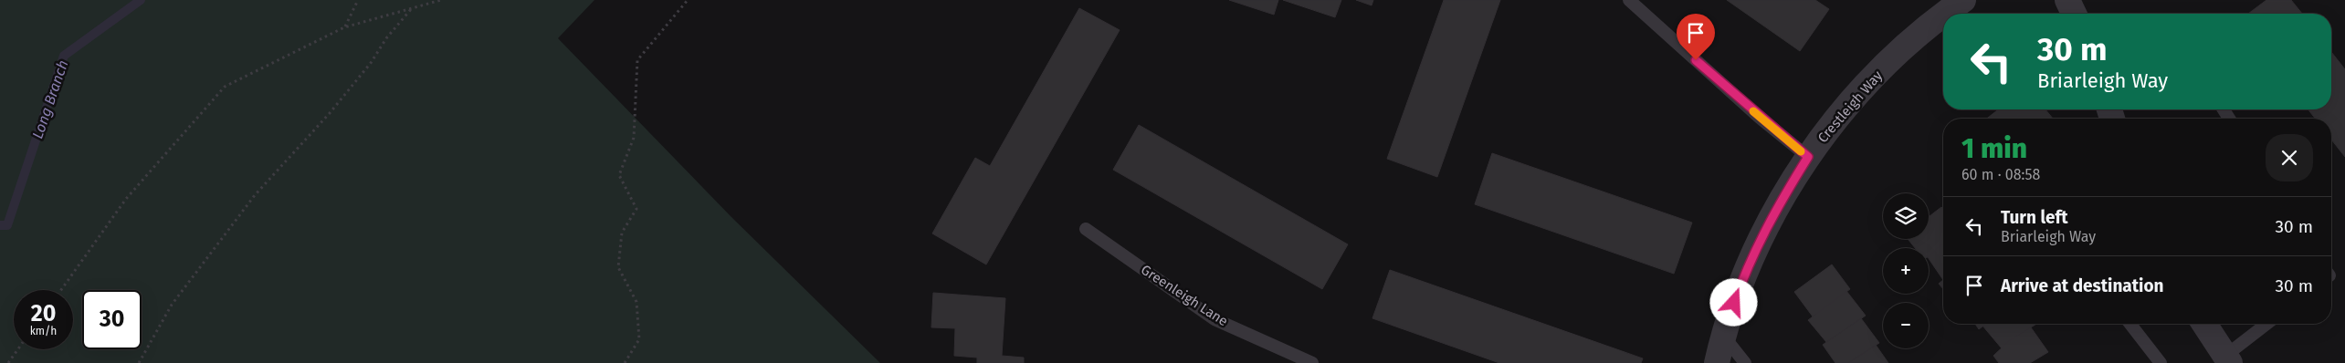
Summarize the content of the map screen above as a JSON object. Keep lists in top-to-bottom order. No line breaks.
{"streets":{"street":["Crestleigh Way"],"lane":["Greenleigh Lane"]},"water":["Long Branch"],"page":{"turn":["30 m","Briarleigh Way"],"heading":["1 min","60 m · 08:58"],"map_buttons":["+","−"],"list":[{"name":"Turn left","note":"Briarleigh Way","value":"30 m"},{"name":"Arrive at destination","value":"30 m"}],"speed":"20 km/h","limit":"30"}}
